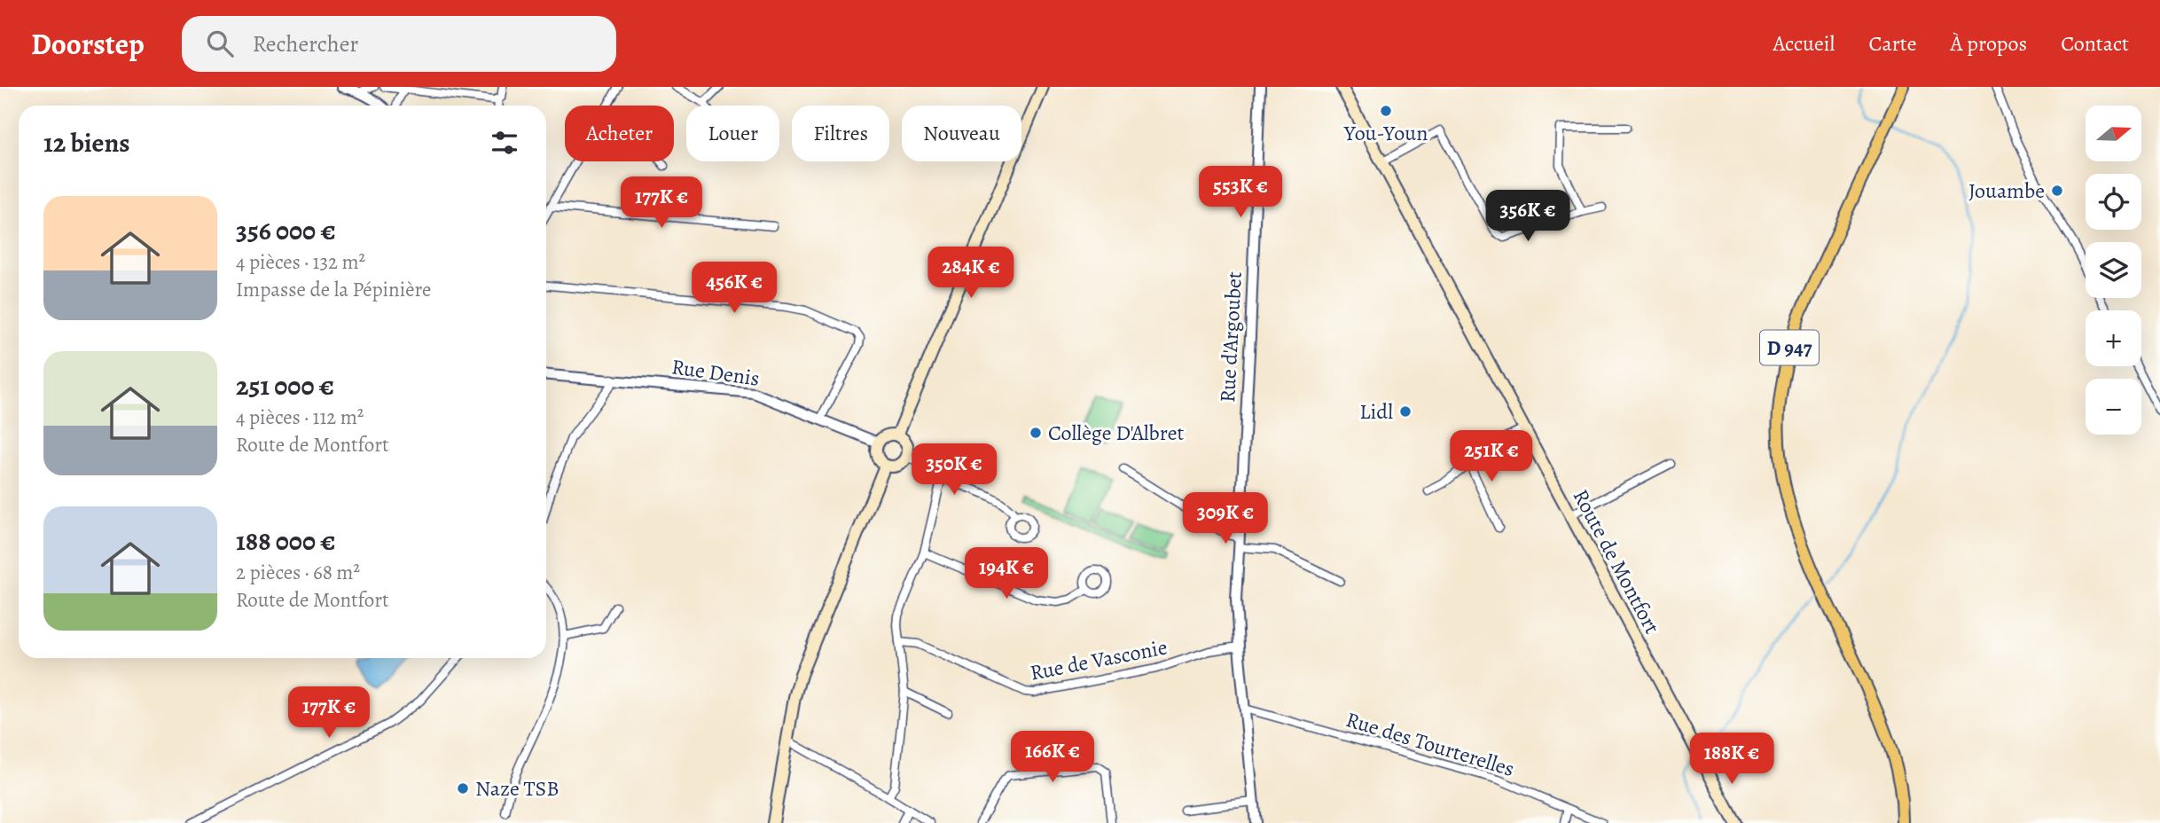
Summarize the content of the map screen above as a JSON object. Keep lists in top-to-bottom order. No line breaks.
{"streets":{"main road":["D 947","Route de Montfort"],"street":["Rue d'Argoubet","Rue Denis","Rue de Vasconie","Rue des Tourterelles"]},"crossings":[["Rue d'Argoubet","Rue de Vasconie"],["Rue d'Argoubet","Rue des Tourterelles"]],"places":["You-Youn","Jouambe","Lidl","Collège D'Albret","Naze TSB"],"north":"right","page":{"header":"Doorstep","search":"Rechercher","nav":["Accueil","Carte","À propos","Contact"],"map_buttons":["+","−"],"chip":["Acheter","Louer","Filtres","Nouveau"],"heading":"12 biens","price":["553K €","177K €","356K €","284K €","456K €","251K €","350K €","309K €","194K €","177K €","166K €","188K €"],"list":[{"name":"356 000 €","note":"4 pièces · 132 m² · Impasse de la Pépinière"},{"name":"251 000 €","note":"4 pièces · 112 m² · Route de Montfort"},{"name":"188 000 €","note":"2 pièces · 68 m² · Route de Montfort"}]}}
